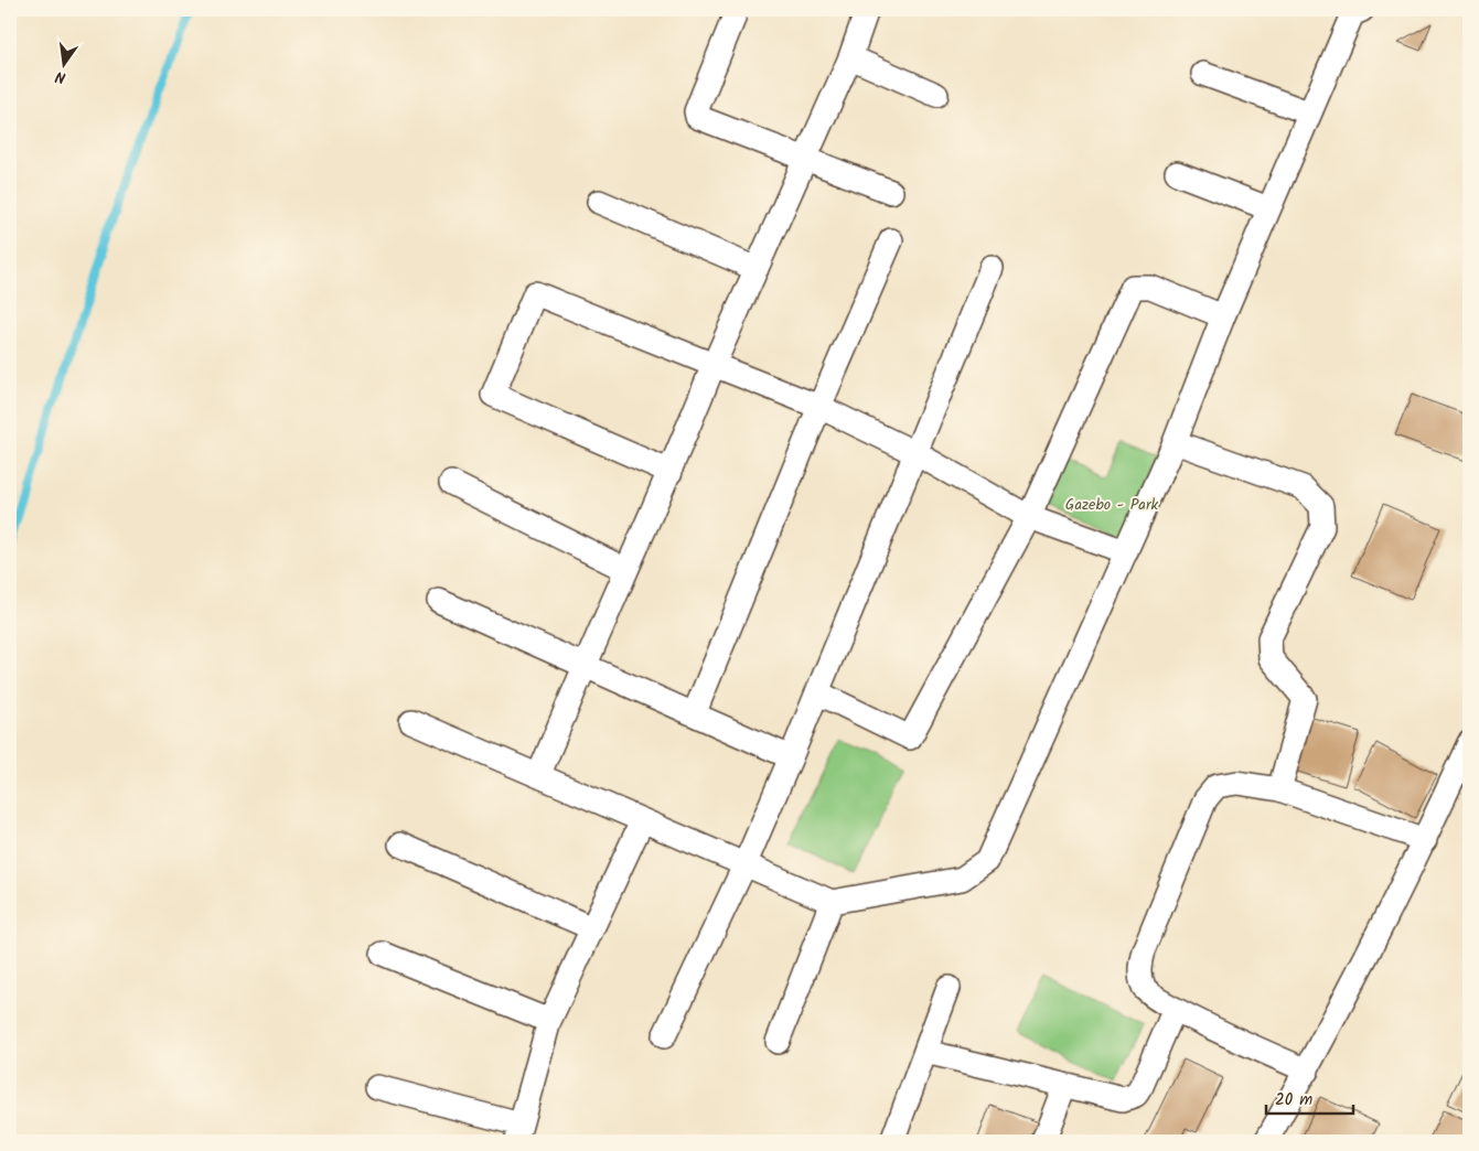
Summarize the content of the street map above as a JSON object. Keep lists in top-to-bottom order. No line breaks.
{"parks":["Gazebo - Park"],"scale_bar":"20 m","north":"bottom"}
